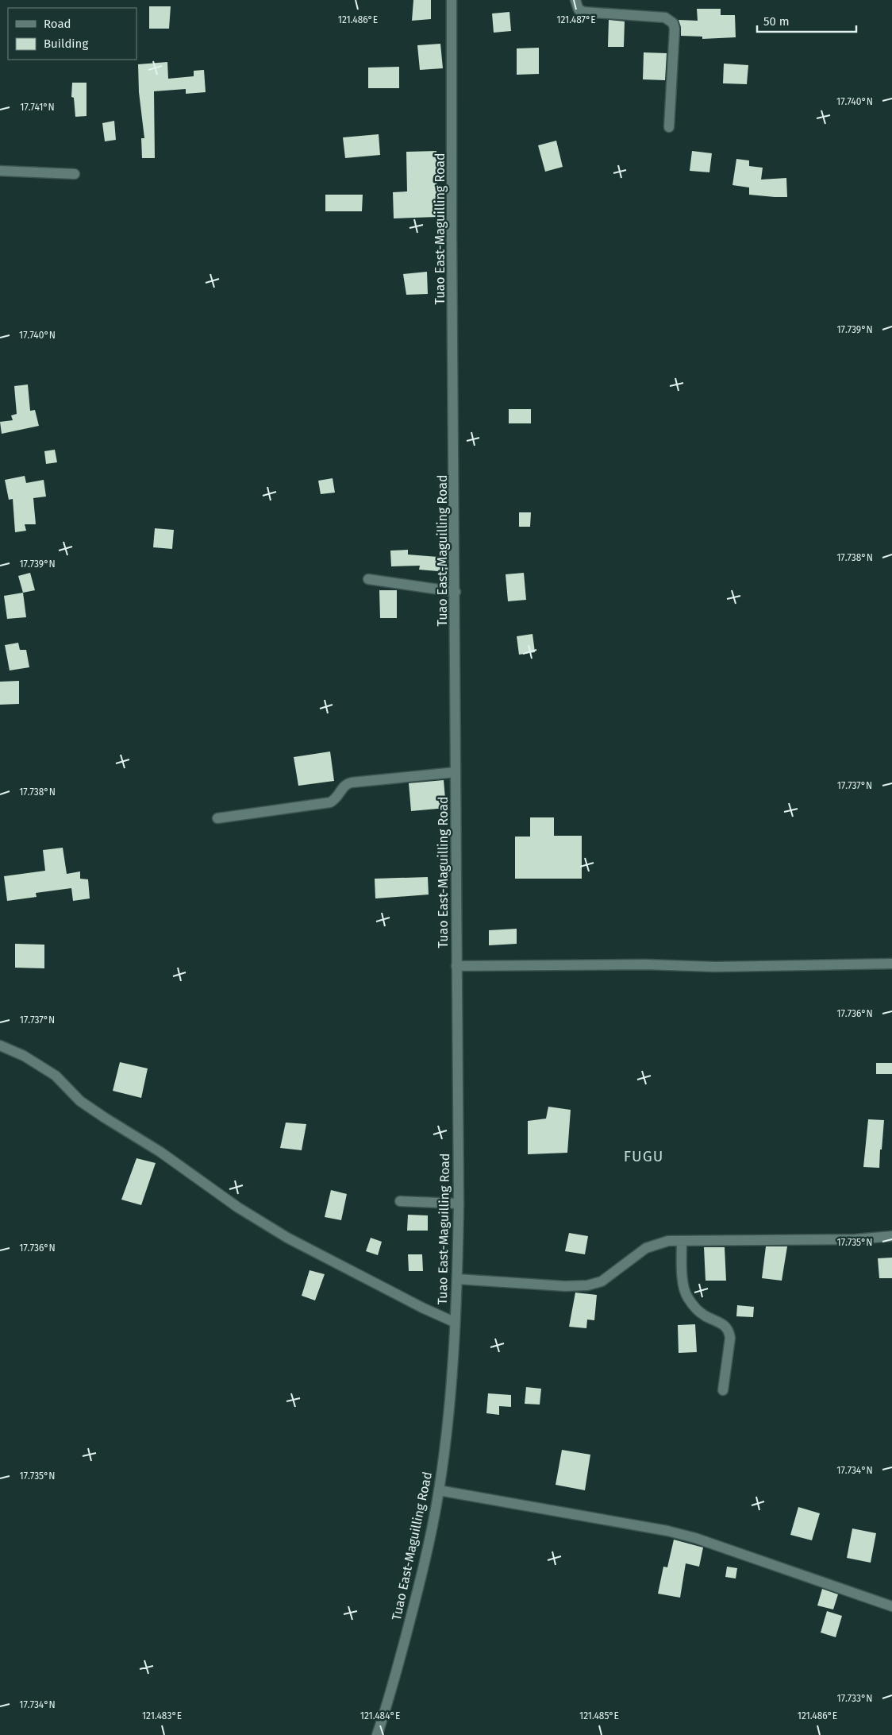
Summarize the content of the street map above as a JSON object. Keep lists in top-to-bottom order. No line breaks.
{"streets":{"street":["Tuao East-Maguilling Road"]},"districts":["FUGU"],"legend":["Road","Building"],"scale_bar":"50 m","coordinates":["121.486°E","121.487°E","17.740°N","17.741°N","17.739°N","17.738°N","17.737°N","17.736°N","17.735°N","17.734°N","17.733°N","121.483°E","121.484°E","121.485°E"]}
